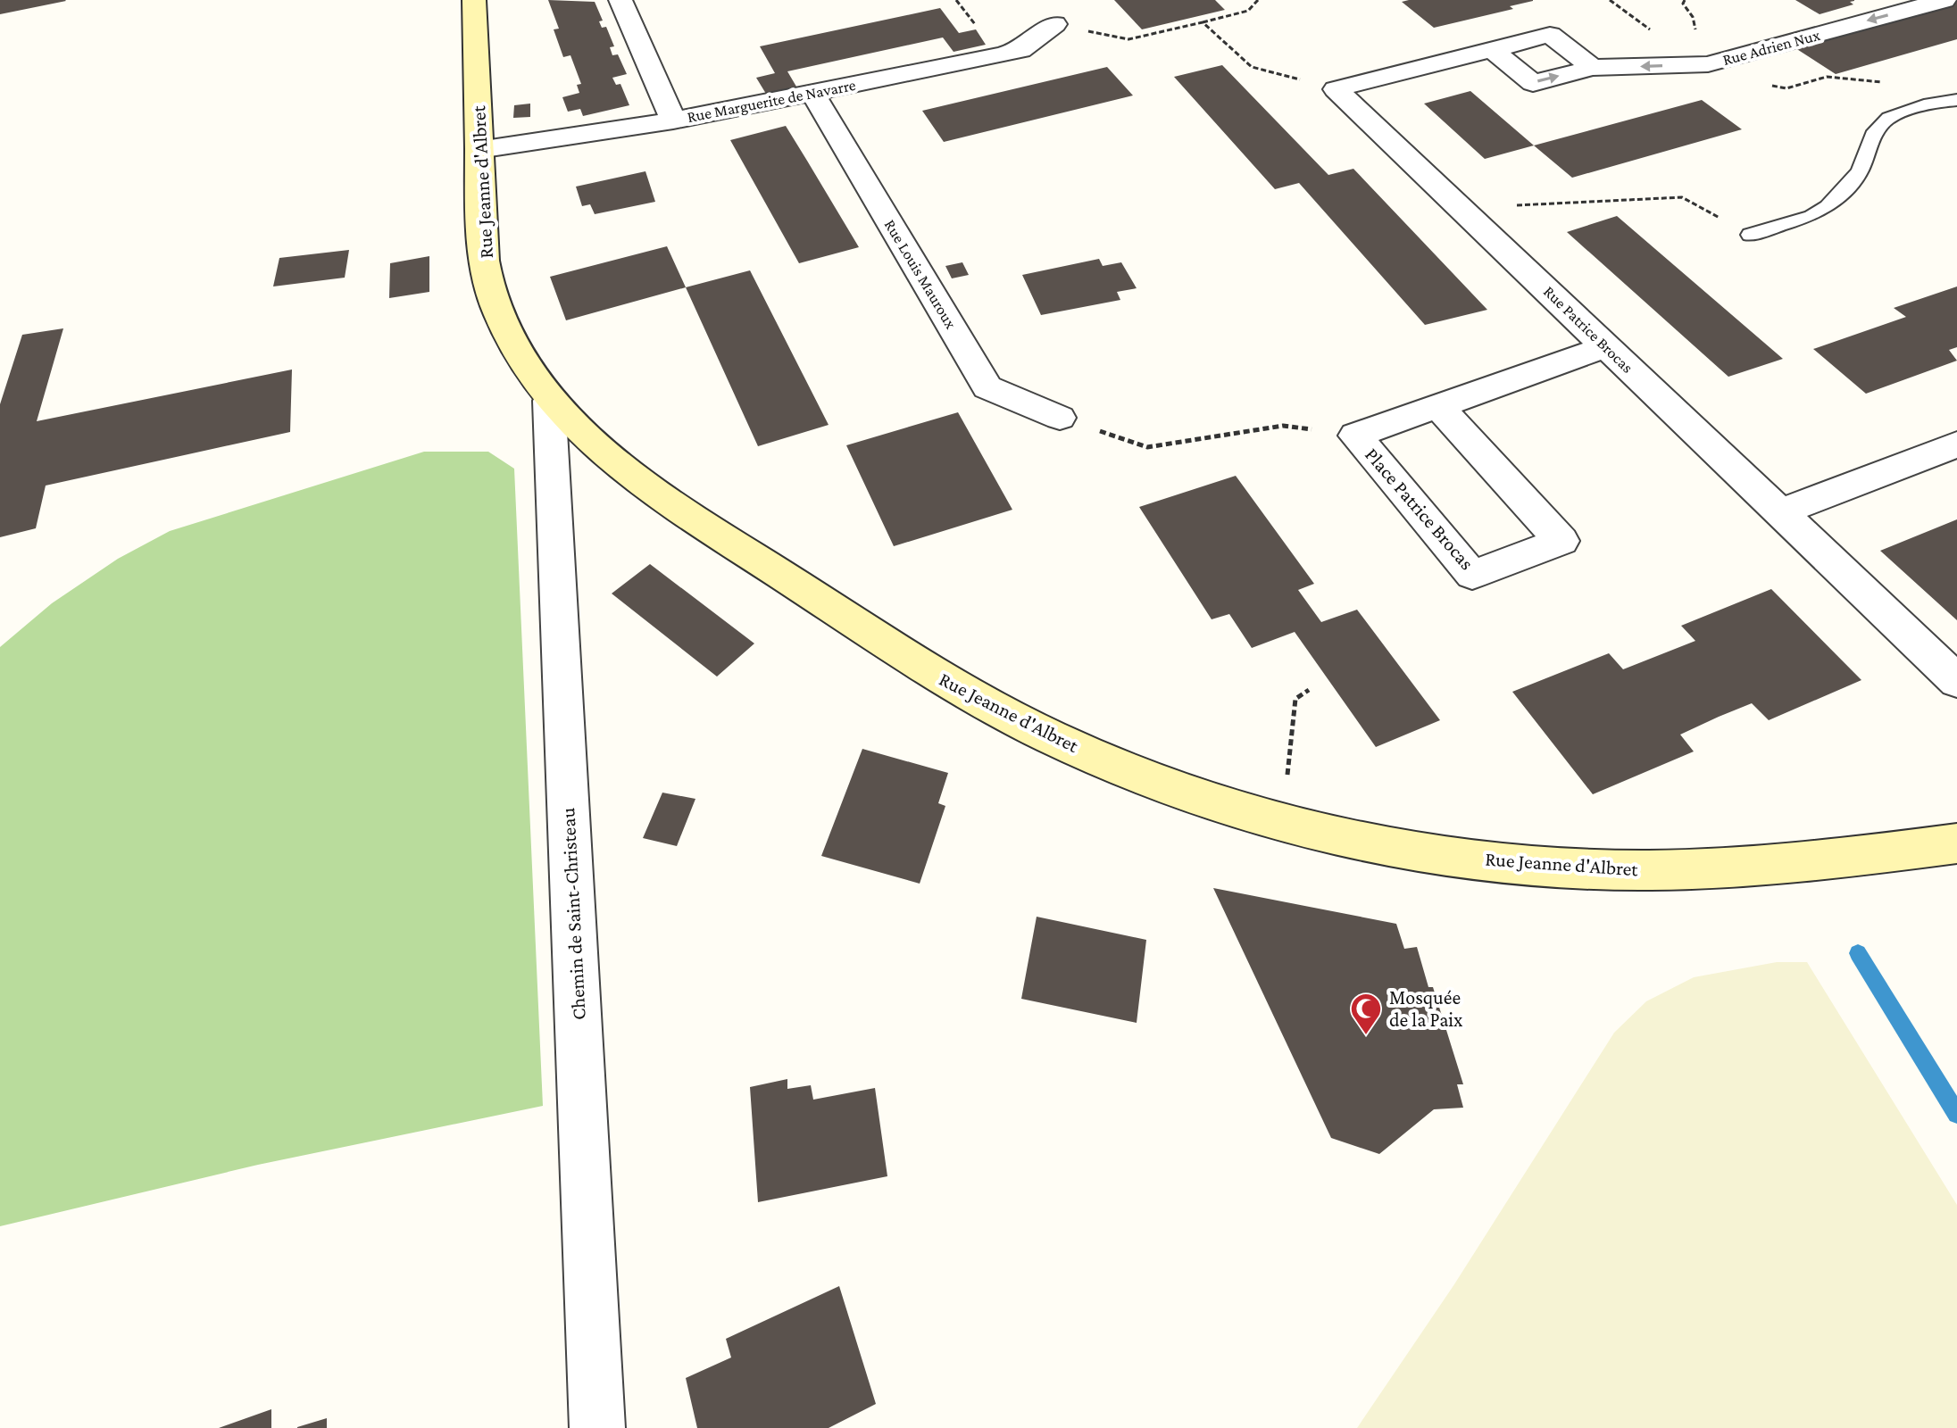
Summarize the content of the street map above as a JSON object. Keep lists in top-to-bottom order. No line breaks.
{"streets":{"street":["Rue Adrien Nux","Rue Marguerite de Navarre","Rue Jeanne d'Albret","Rue Louis Mauroux","Rue Patrice Brocas","Place Patrice Brocas","Chemin de Saint-Christeau"]},"crossings":[["Rue Marguerite de Navarre","Rue Jeanne d'Albret"],["Rue Marguerite de Navarre","Rue Louis Mauroux"],["Rue Jeanne d'Albret","Chemin de Saint-Christeau"],["Rue Patrice Brocas","Place Patrice Brocas"]],"one_way":["Rue Adrien Nux"],"places":{"mosque":["Mosquée de la Paix"]}}
